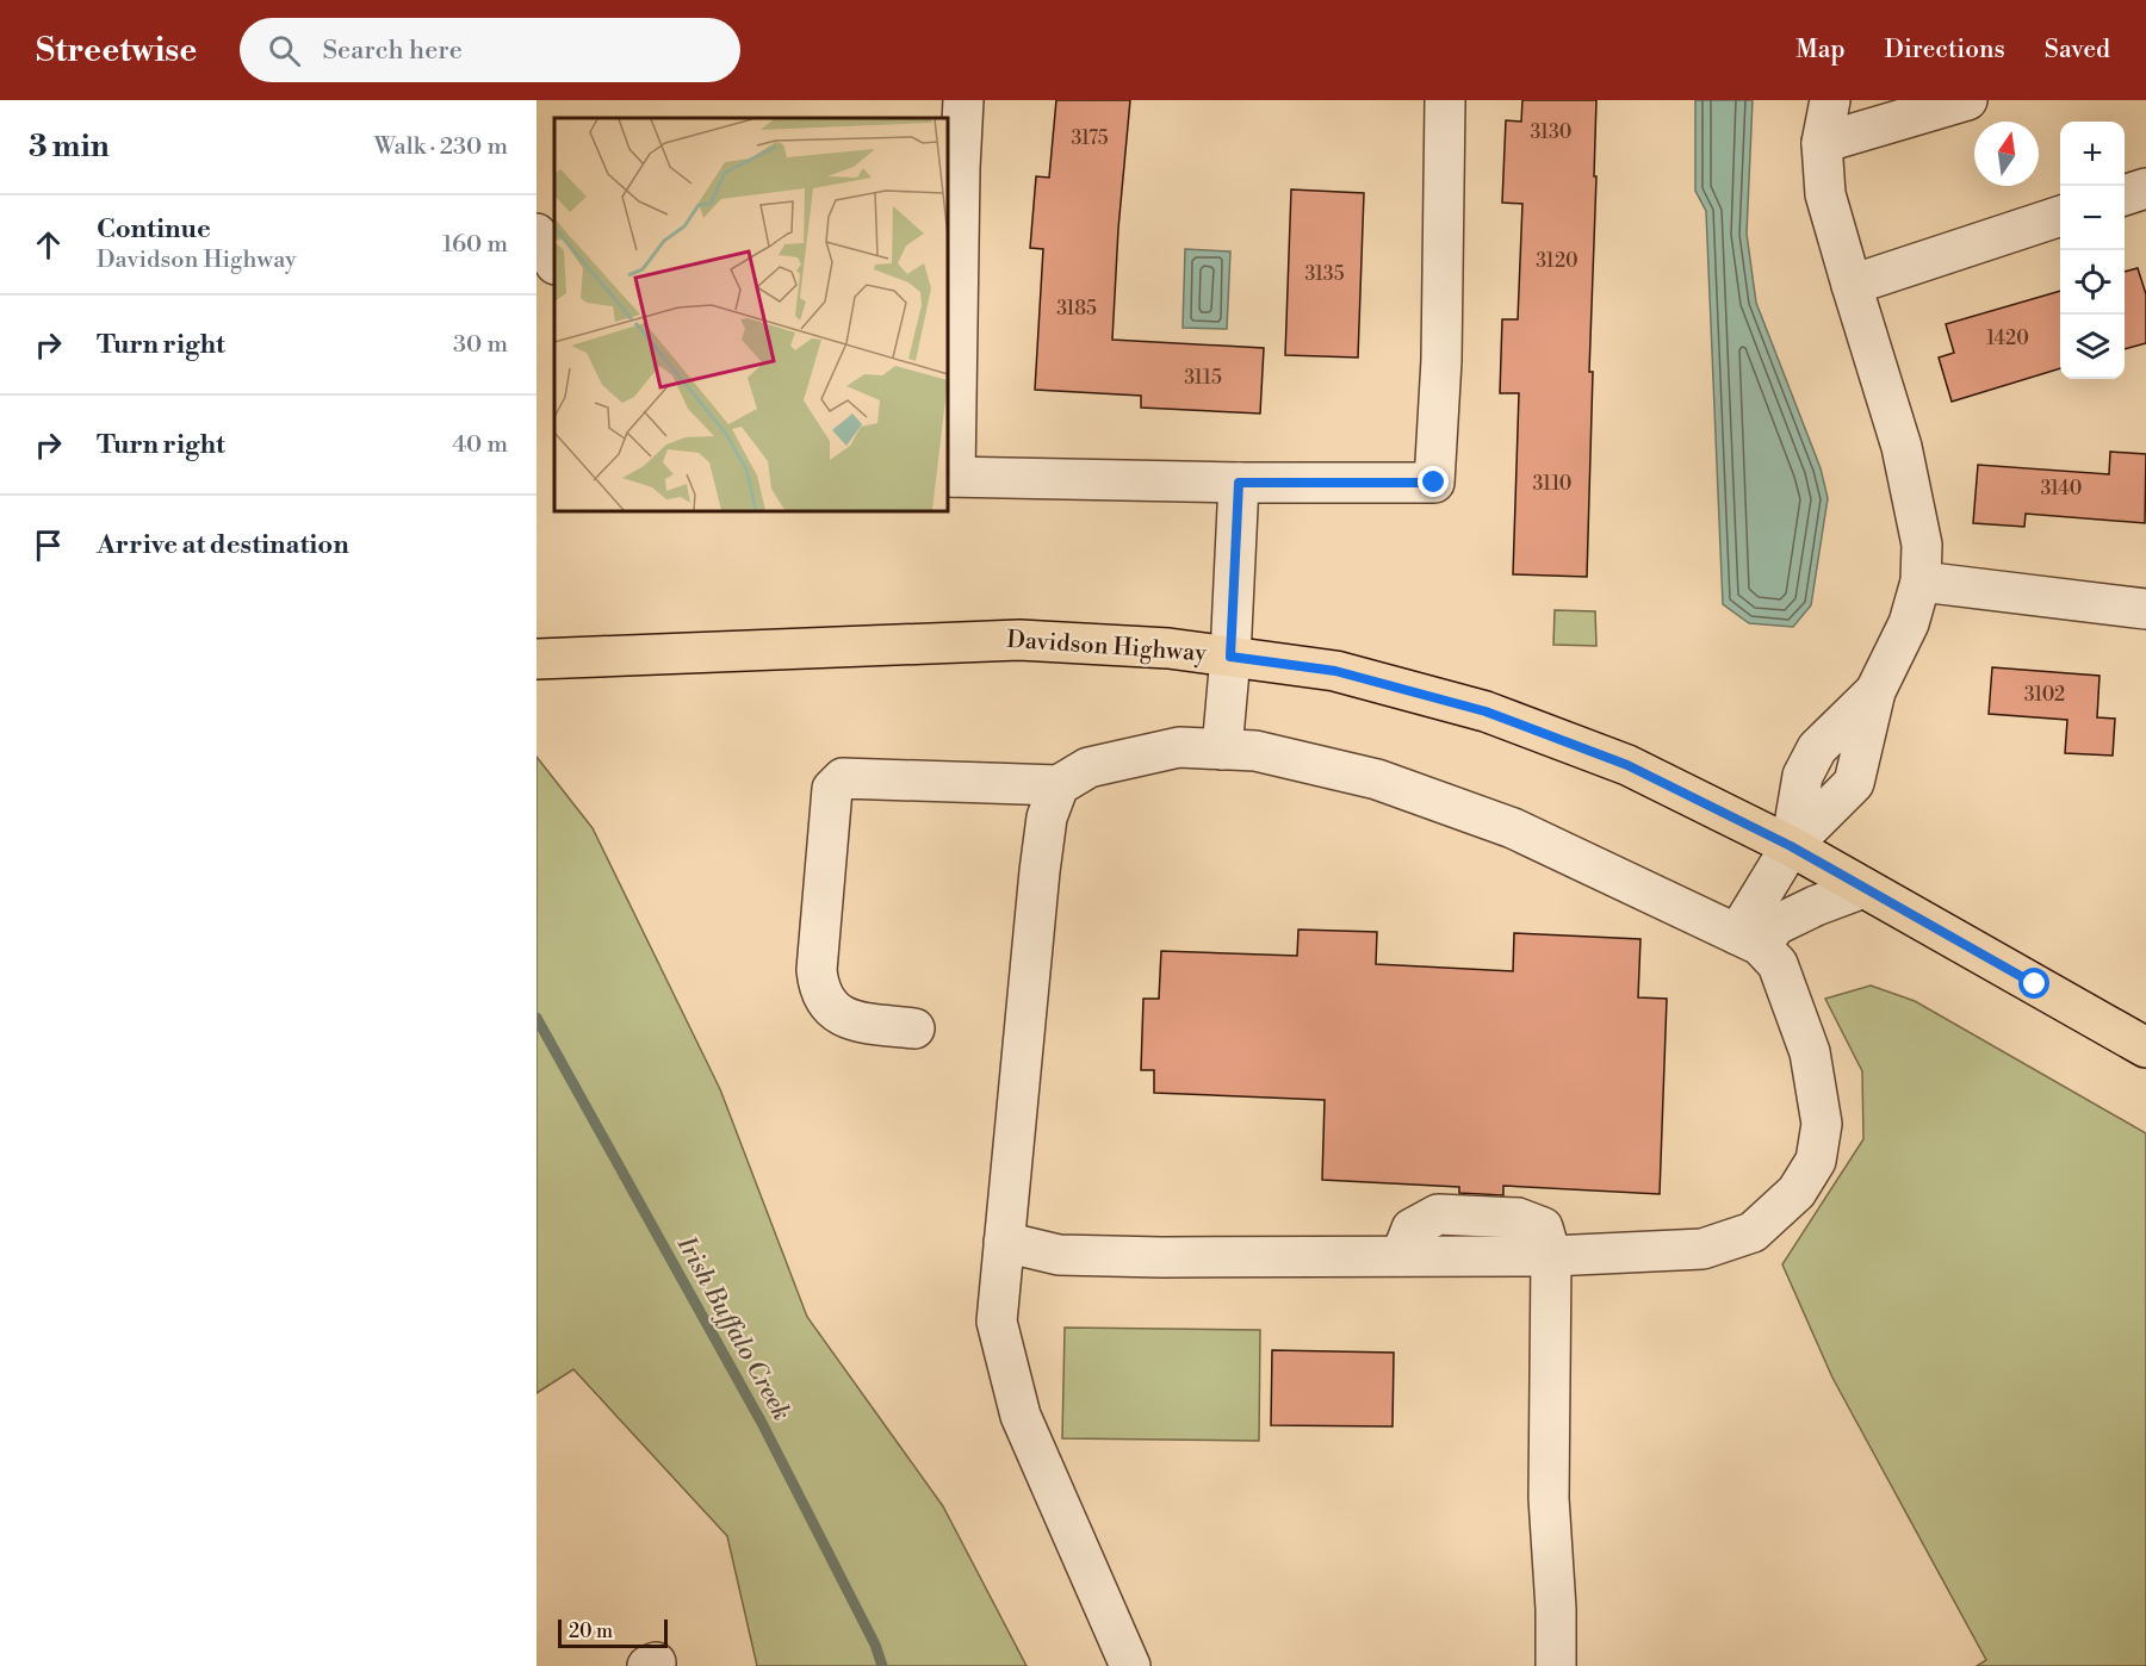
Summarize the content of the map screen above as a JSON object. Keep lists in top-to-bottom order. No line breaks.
{"streets":{"main road":["Davidson Highway"]},"water":["Irish Buffalo Creek"],"house_numbers":["3130","3175","3120","3135","3185","1420","3115","3110","3140","3102"],"scale_bar":"20 m","north":"top","page":{"header":"Streetwise","search":"Search here","nav":["Map","Directions","Saved"],"heading":["3 min","Walk · 230 m"],"map_buttons":["+","−"],"list":[["Continue","Davidson Highway","160 m"],["Turn right","30 m"],["Turn right","40 m"],"Arrive at destination"],"scale":"20 m"}}
